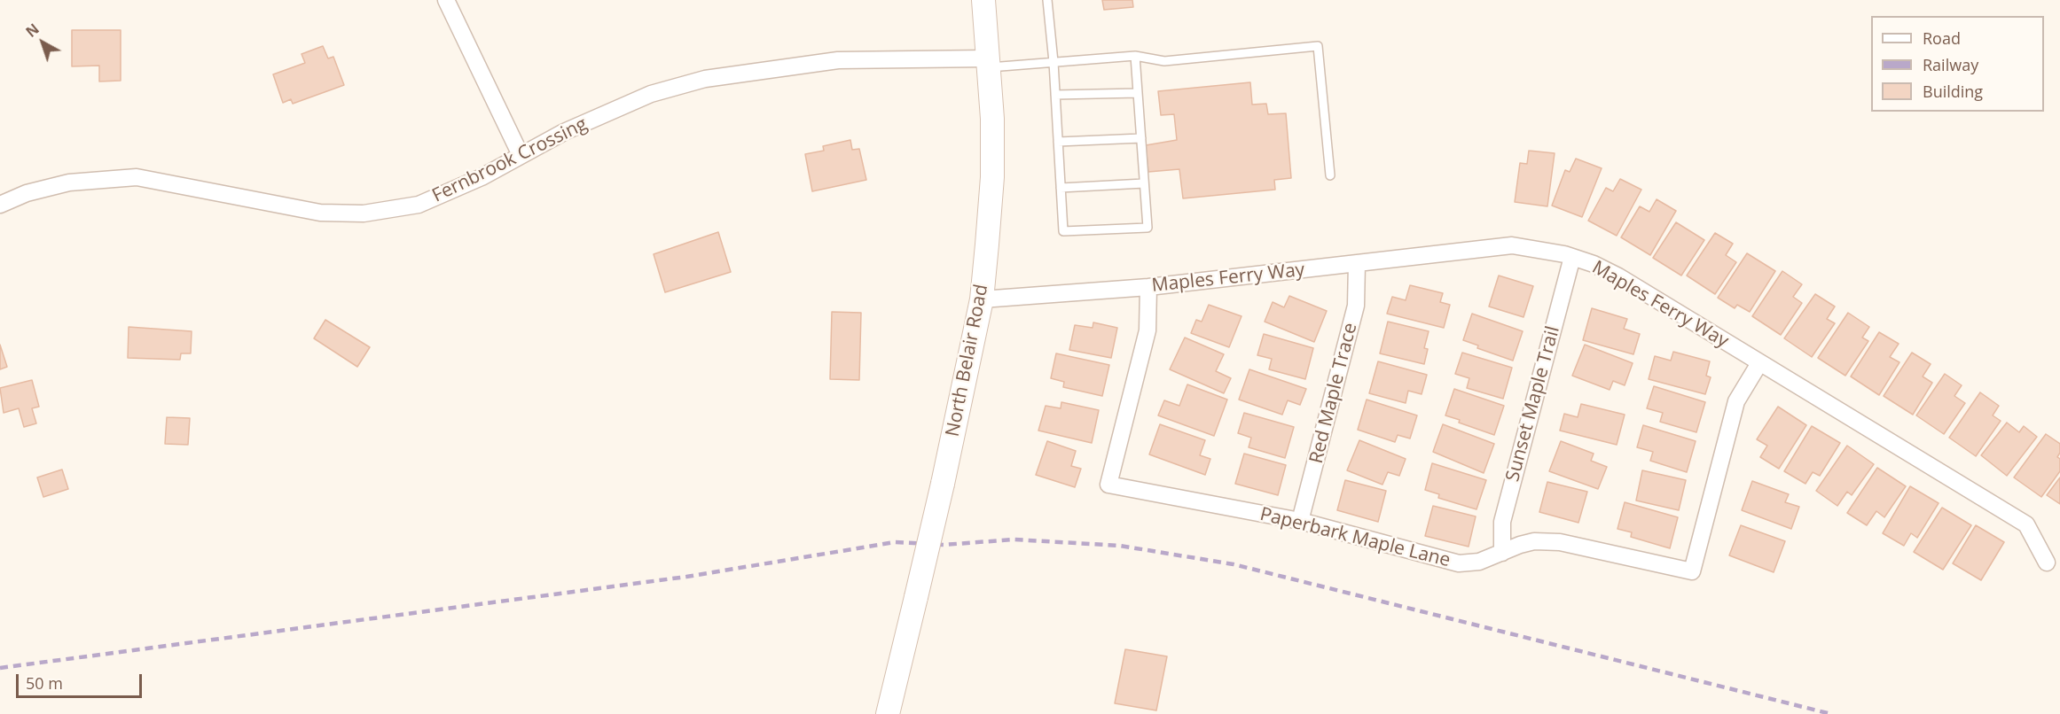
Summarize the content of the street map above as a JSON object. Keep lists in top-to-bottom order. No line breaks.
{"streets":{"street":["Fernbrook Crossing","Maples Ferry Way","North Belair Road","Red Maple Trace","Sunset Maple Trail","Paperbark Maple Lane"]},"crossings":[["Fernbrook Crossing","North Belair Road"],["Maples Ferry Way","North Belair Road"],["Maples Ferry Way","Red Maple Trace"],["Maples Ferry Way","Sunset Maple Trail"],["Maples Ferry Way","Paperbark Maple Lane"],["Red Maple Trace","Paperbark Maple Lane"],["Sunset Maple Trail","Paperbark Maple Lane"]],"legend":["Road","Railway","Building"],"scale_bar":"50 m","north":"top left"}
